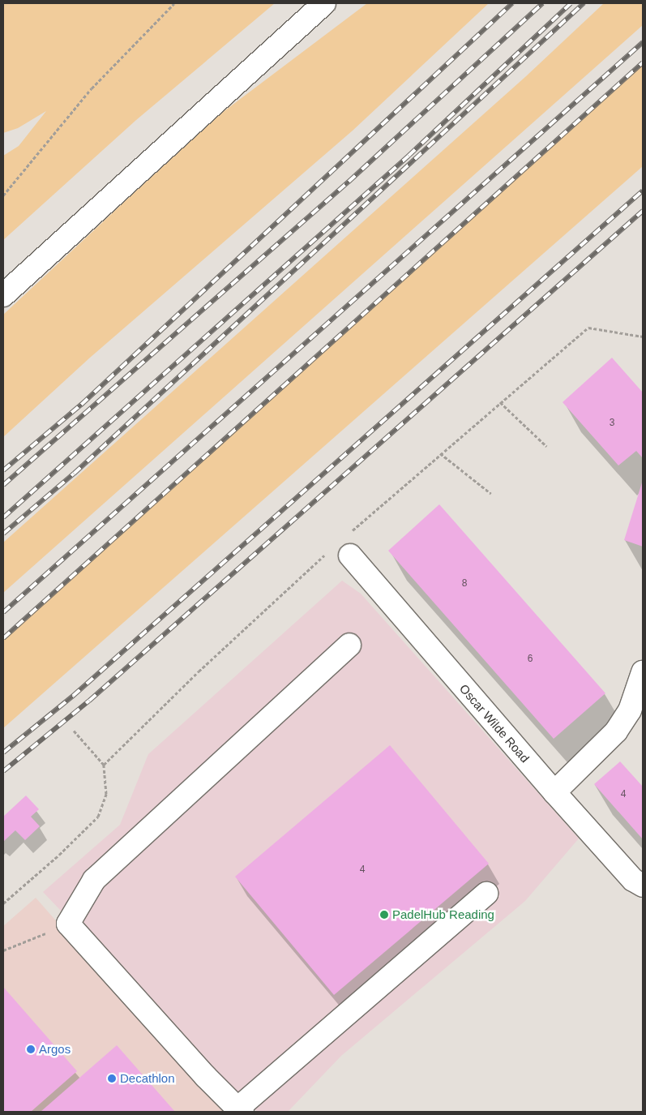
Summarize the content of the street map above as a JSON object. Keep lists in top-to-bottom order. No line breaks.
{"streets":{"street":["Oscar Wilde Road"]},"places":["PadelHub Reading","Argos","Decathlon"],"house_numbers":["3","8","6","4","4"]}
